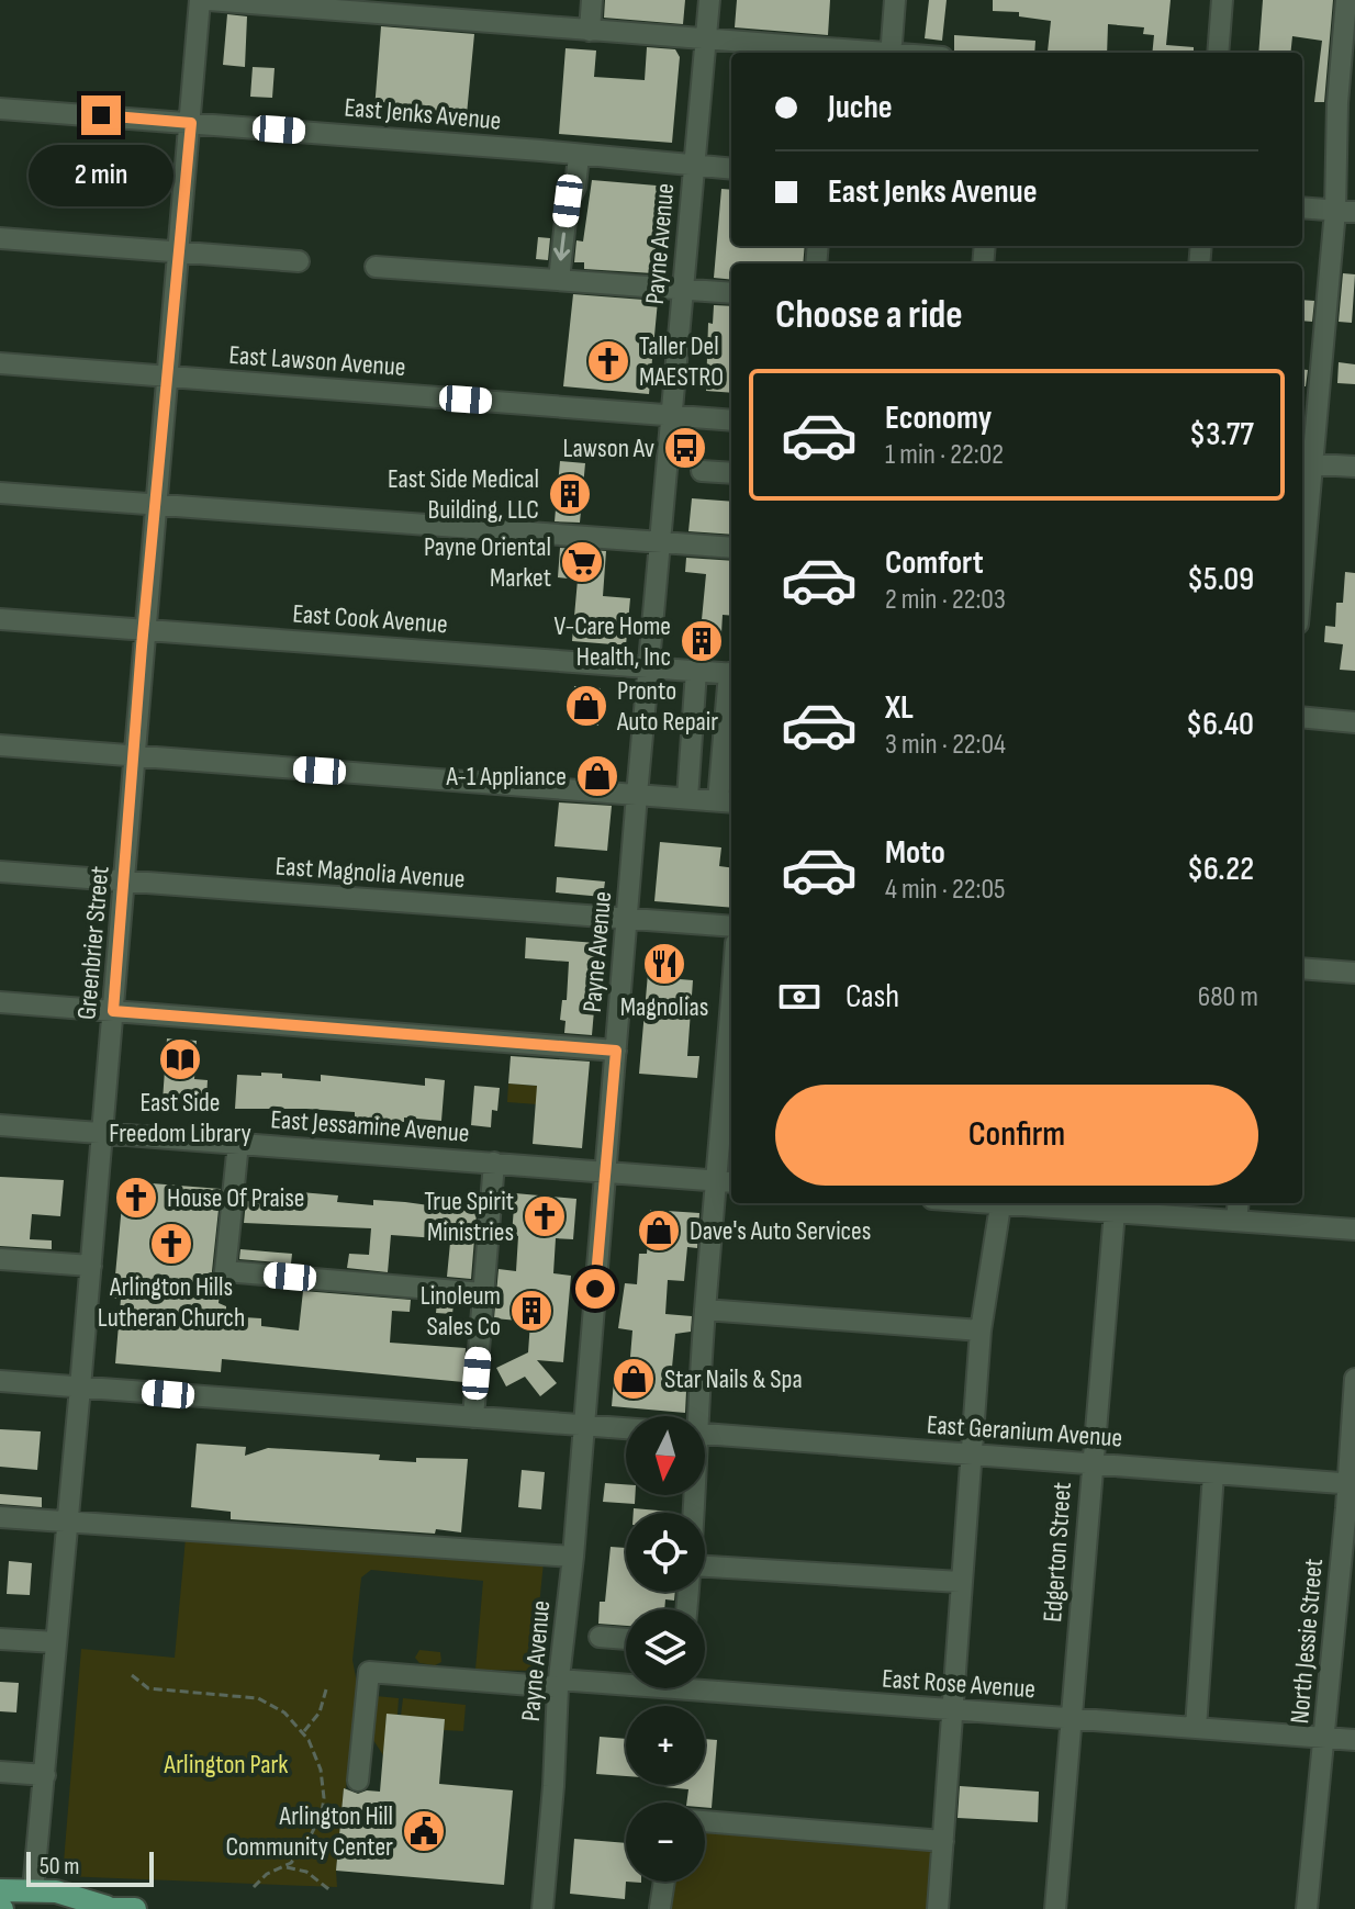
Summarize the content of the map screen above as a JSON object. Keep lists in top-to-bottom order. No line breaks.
{"streets":{"street":["East Jenks Avenue","Payne Avenue","East Lawson Avenue","East Cook Avenue","East Magnolia Avenue","Greenbrier Street","East Jessamine Avenue","East Geranium Avenue","Edgerton Street","North Jessie Street","East Rose Avenue"]},"crossings":[["East Jenks Avenue","Payne Avenue"],["East Jenks Avenue","Greenbrier Street"],["Payne Avenue","East Lawson Avenue"],["Payne Avenue","East Cook Avenue"],["Payne Avenue","East Magnolia Avenue"],["Payne Avenue","East Jessamine Avenue"],["Payne Avenue","East Rose Avenue"],["East Lawson Avenue","Greenbrier Street"],["East Cook Avenue","Greenbrier Street"],["East Magnolia Avenue","Greenbrier Street"],["Greenbrier Street","East Jessamine Avenue"],["East Geranium Avenue","Edgerton Street"],["East Geranium Avenue","North Jessie Street"],["Edgerton Street","East Rose Avenue"],["North Jessie Street","East Rose Avenue"]],"parks":["Arlington Park"],"places":{"church":["Taller Del MAESTRO","House Of Praise","True Spirit Ministries","Arlington Hills Lutheran Church"],"bus stop":["Lawson Av"],"building":["East Side Medical Building, LLC","V-Care Home Health, Inc","Linoleum Sales Co"],"supermarket":["Payne Oriental Market"],"shop":["Pronto Auto Repair","A-1 Appliance","Dave's Auto Services","Star Nails & Spa"],"restaurant":["Magnolias"],"library":["East Side Freedom Library"],"public building":["Arlington Hill Community Center"]},"scale_bar":"50 m","north":"bottom","page":{"banner":["Juche","East Jenks Avenue"],"bubble":"2 min","heading":"Choose a ride","list":[{"name":"Economy","note":"1 min · 22:02","value":"$3.77"},{"name":"Comfort","note":"2 min · 22:03","value":"$5.09"},{"name":"XL","note":"3 min · 22:04","value":"$6.40"},{"name":"Moto","note":"4 min · 22:05","value":"$6.22"}],"pay":["Cash","680 m"],"buttons":"Confirm","map_buttons":["+","−"],"scale":"50 m"}}
